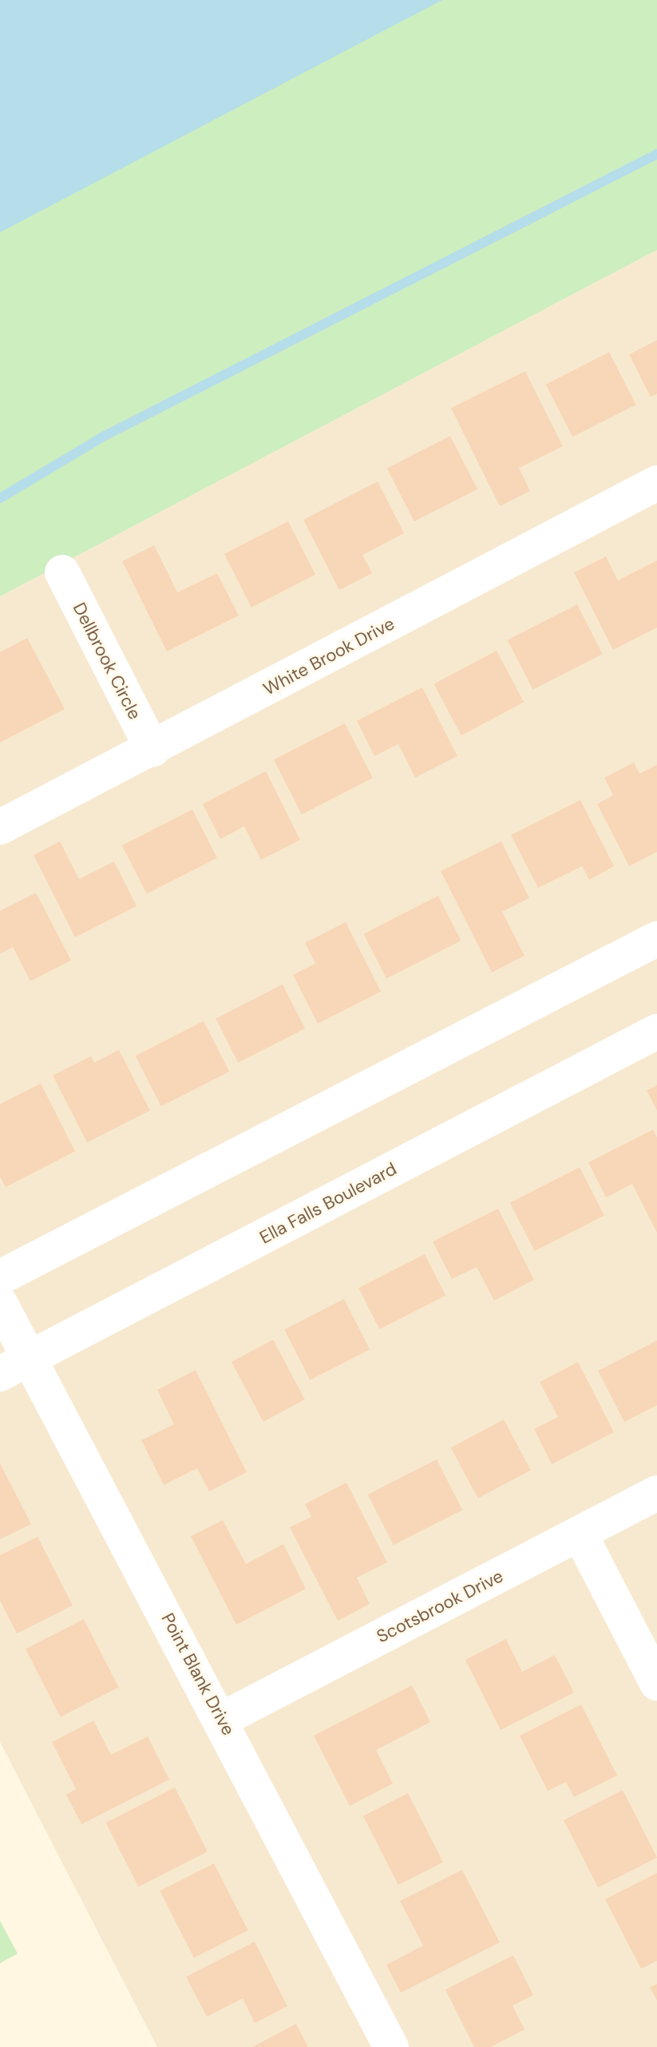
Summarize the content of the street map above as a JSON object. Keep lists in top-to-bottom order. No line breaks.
{"streets":{"street":["White Brook Drive","Dellbrook Circle","Ella Falls Boulevard","Scotsbrook Drive","Point Blank Drive"]},"crossings":[["White Brook Drive","Dellbrook Circle"],["Ella Falls Boulevard","Point Blank Drive"],["Scotsbrook Drive","Point Blank Drive"]]}
